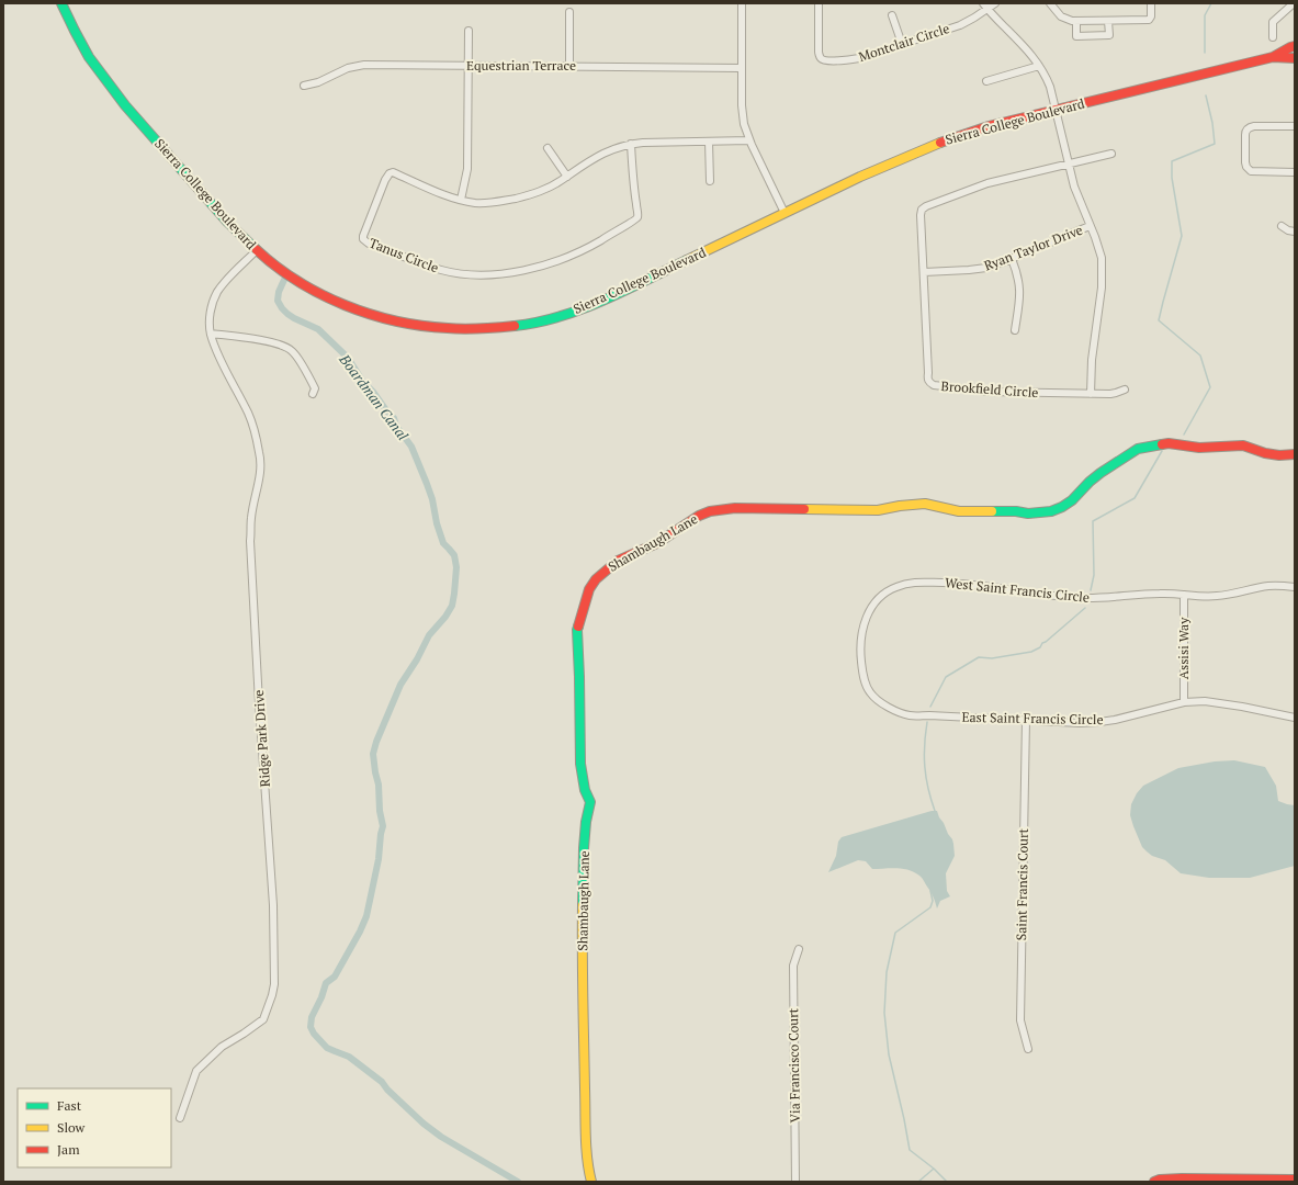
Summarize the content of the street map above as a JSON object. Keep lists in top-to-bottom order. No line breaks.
{"streets":{"street":["Montclair Circle","Equestrian Terrace","Sierra College Boulevard","Ryan Taylor Drive","Tanus Circle","Brookfield Circle","Shambaugh Lane","West Saint Francis Circle","Assisi Way","East Saint Francis Circle","Ridge Park Drive","Saint Francis Court","Via Francisco Court"]},"crossings":[["Sierra College Boulevard","Ridge Park Drive"],["Ryan Taylor Drive","Brookfield Circle"],["West Saint Francis Circle","Assisi Way"],["West Saint Francis Circle","East Saint Francis Circle"],["Assisi Way","East Saint Francis Circle"],["East Saint Francis Circle","Saint Francis Court"]],"water":["Boardman Canal"],"legend":["Fast","Slow","Jam"]}
